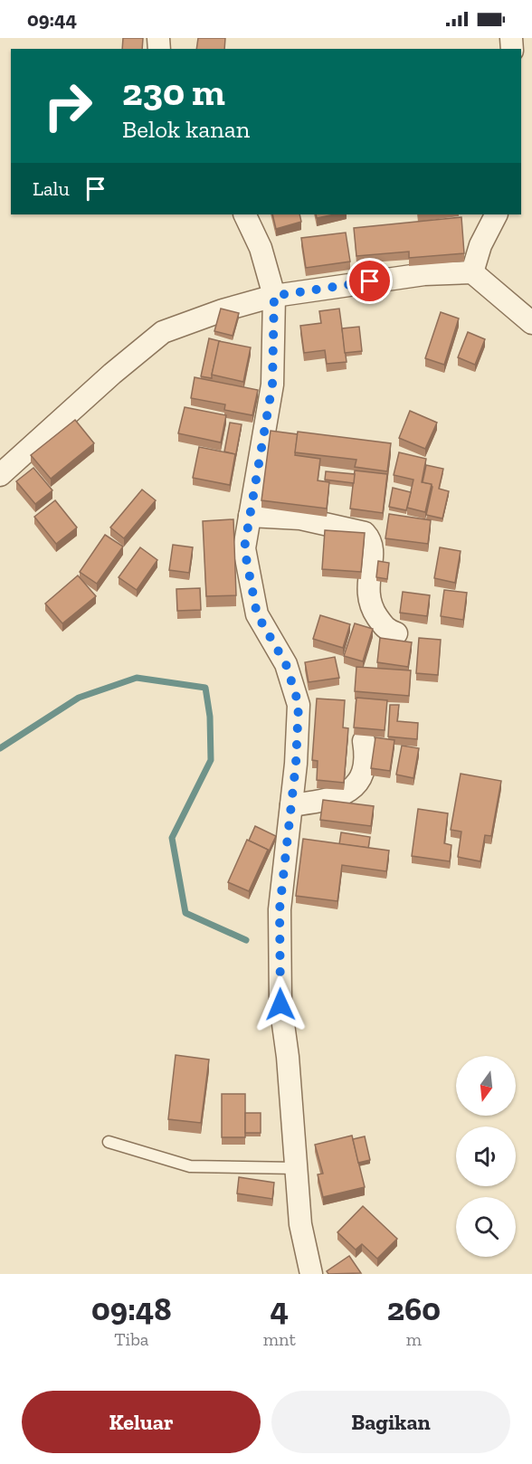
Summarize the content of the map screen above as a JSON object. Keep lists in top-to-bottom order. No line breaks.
{"north":"bottom","page":{"status":"09:44","turn":["230 m","Belok kanan"],"then":"Lalu","eta":["09:48","Tiba","4","mnt","260","m"],"buttons":["Keluar","Bagikan"]}}
